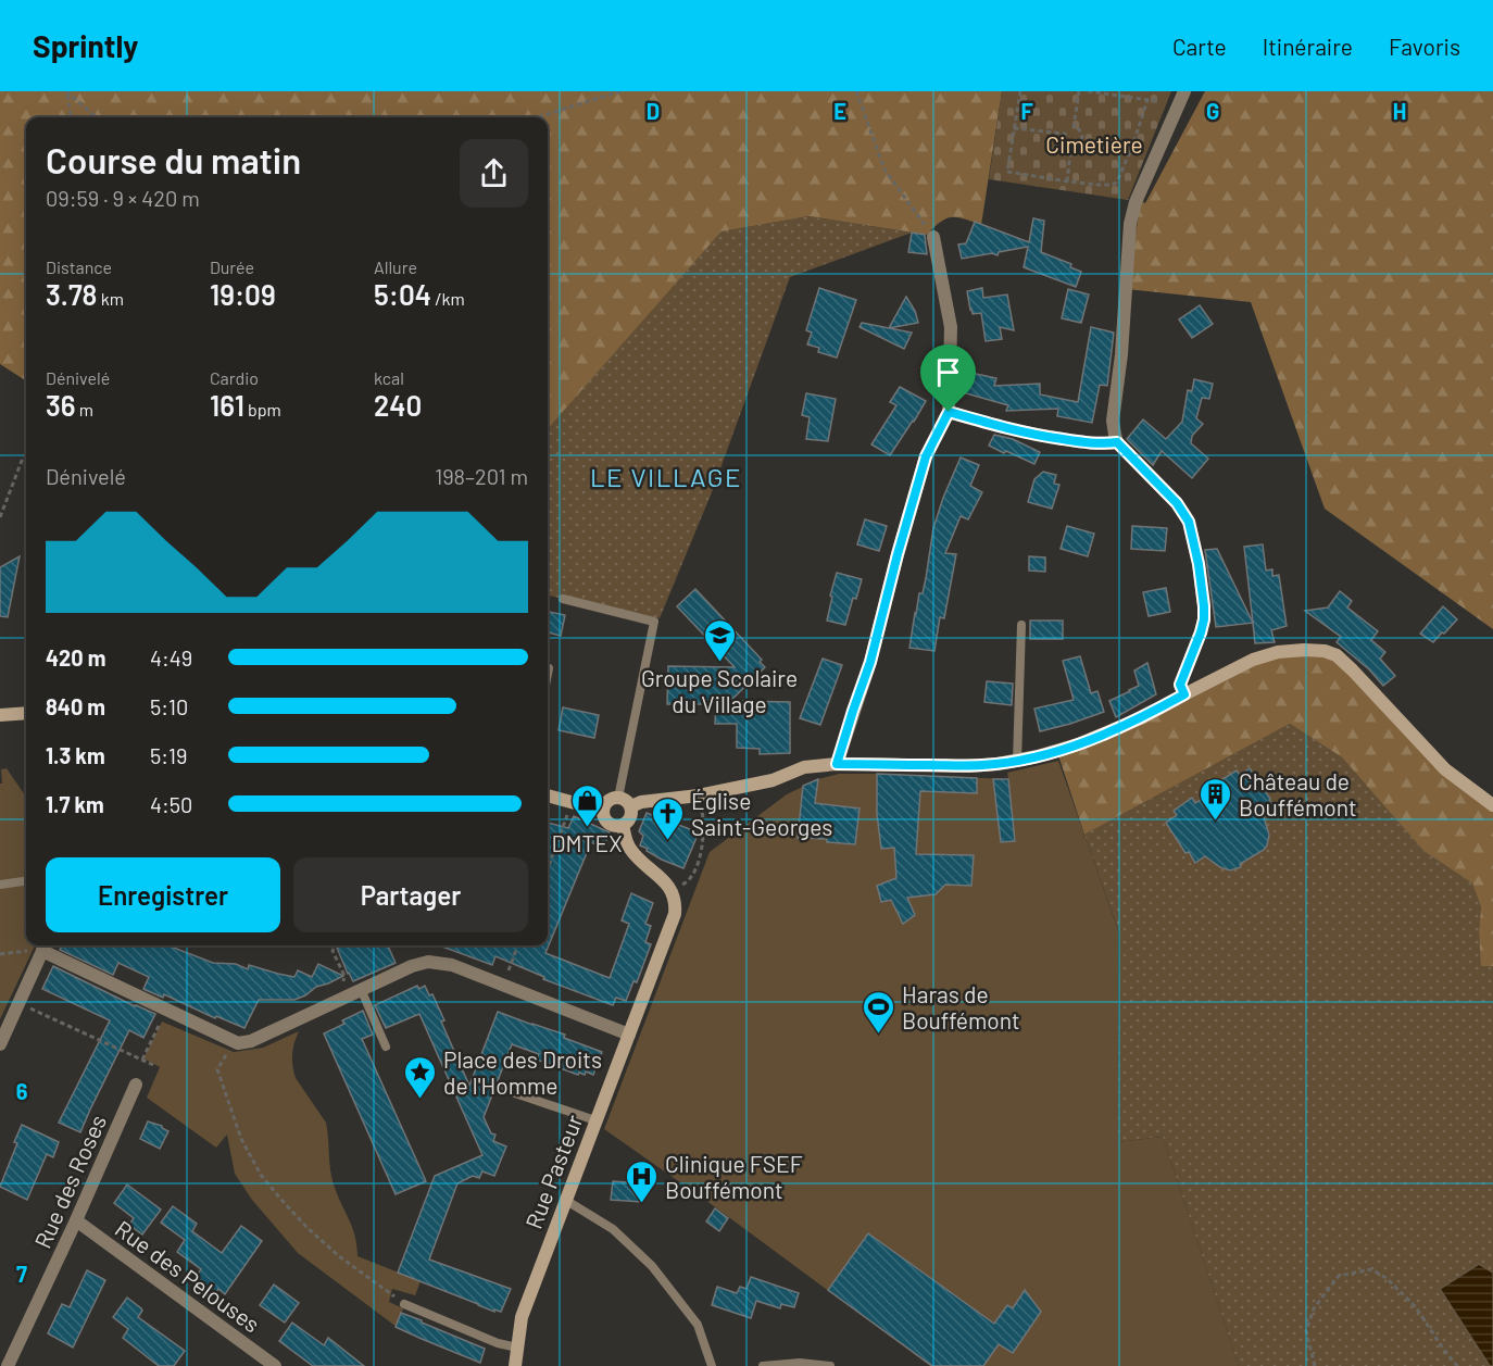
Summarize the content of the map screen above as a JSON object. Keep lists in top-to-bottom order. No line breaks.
{"streets":{"street":["Rue Pasteur","Rue des Roses","Rue des Pelouses"]},"crossings":[["Rue des Roses","Rue des Pelouses"]],"districts":["LE VILLAGE"],"parks":["Cimetière"],"places":{"school or university":["Groupe Scolaire du Village"],"building":["Château de Bouffémont"],"shop":["DMTEX"],"church":["Église Saint-Georges"],"sports":["Haras de Bouffémont"],"place":["Place des Droits de l'Homme"],"hospital":["Clinique FSEF Bouffémont"]},"page":{"header":"Sprintly","nav":["Carte","Itinéraire","Favoris"],"heading":["Course du matin","09:59 · 9 × 420 m"],"stats":[["Distance","3.78 km"],["Durée","19:09"],["Allure","5:04 /km"],["Dénivelé","36 m"],["Cardio","161 bpm"],["kcal","240"]],"chart":["Dénivelé","198–201 m"],"list":[{"name":"420 m","note":"4:49"},{"name":"840 m","note":"5:10"},{"name":"1.3 km","note":"5:19"},{"name":"1.7 km","note":"4:50"}],"buttons":["Enregistrer","Partager"]},"grid":{"columns":["D","E","F","G","H"],"rows":["6","7"]}}
